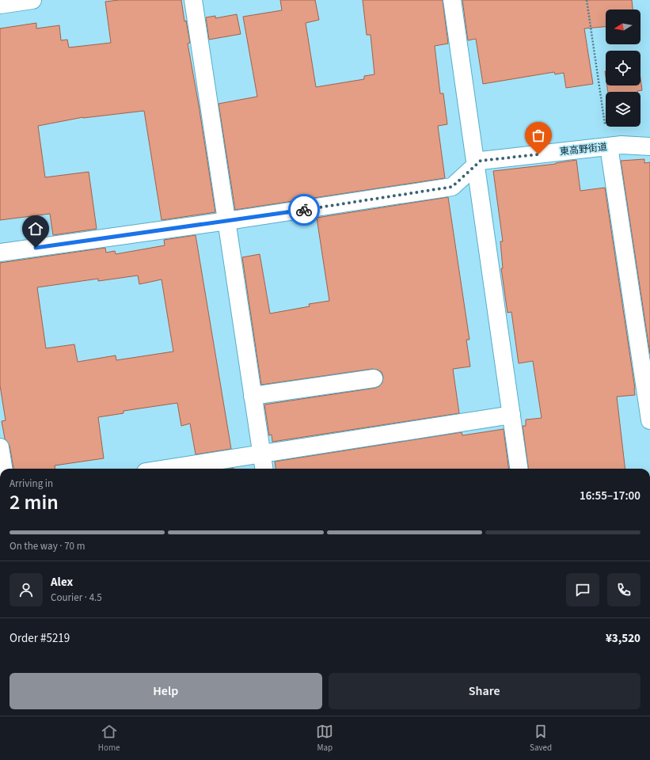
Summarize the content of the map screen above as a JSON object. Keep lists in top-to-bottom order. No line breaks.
{"streets":{"street":["東高野街道"]},"north":"left","page":{"heading":["2 min","Arriving in","16:55–17:00"],"panel":["Alex","Courier · 4.5","Order #5219","¥3,520"],"bar":"On the way · 70 m","buttons":["Help","Share"],"tabs":["Home","Map","Saved"]}}
